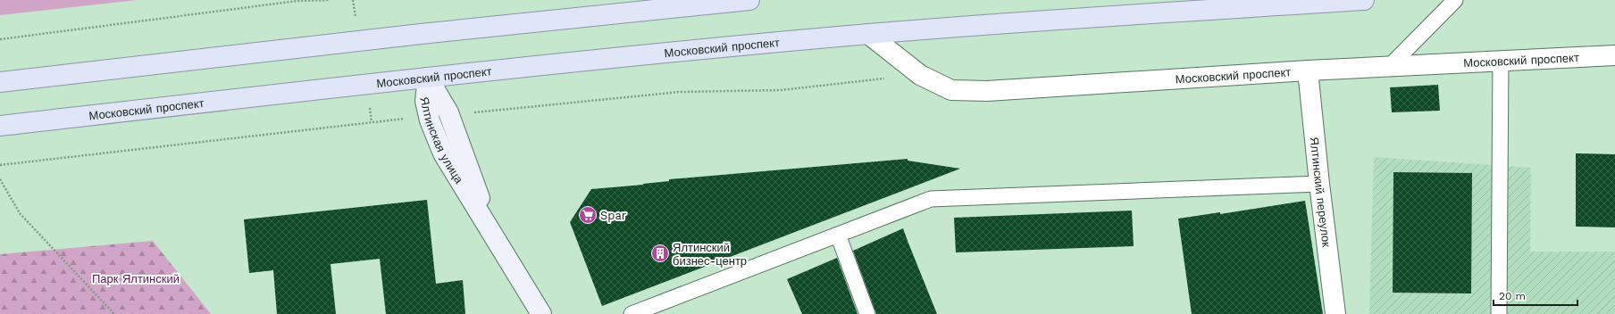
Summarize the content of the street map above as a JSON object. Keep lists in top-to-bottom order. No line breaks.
{"streets":{"main road":["Московский проспект"],"street":["Ялтинская улица","Ялтинский переулок"]},"crossings":[["Московский проспект","Ялтинская улица"],["Московский проспект","Ялтинский переулок"]],"parks":["Парк Ялтинский"],"places":{"supermarket":["Spar"],"building":["Ялтинский бизнес-центр"]},"scale_bar":"20 m"}
